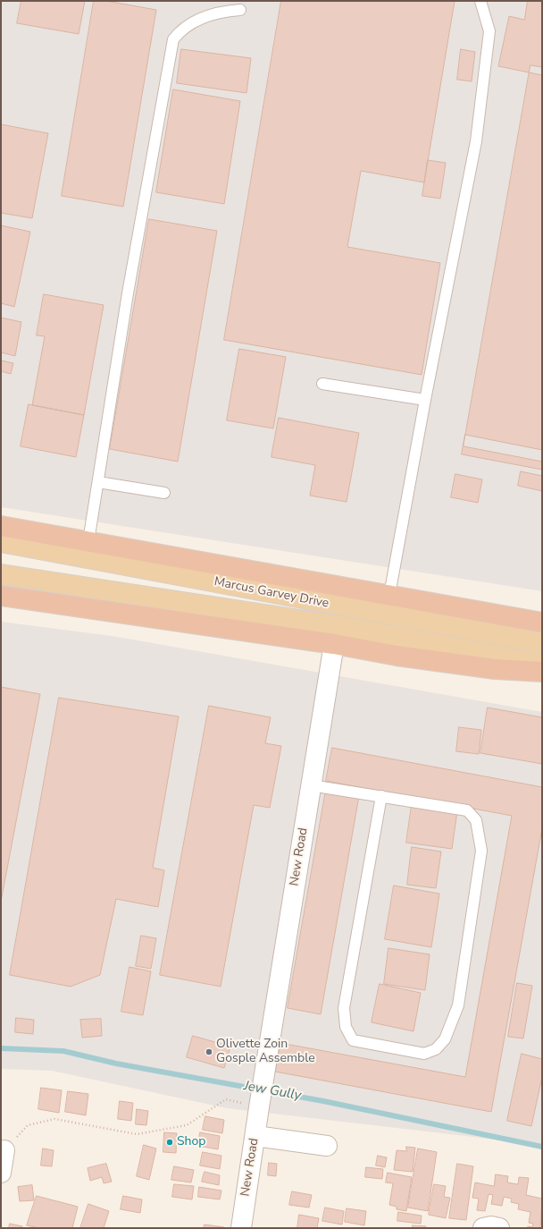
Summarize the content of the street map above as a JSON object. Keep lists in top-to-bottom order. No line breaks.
{"streets":{"highway":["Marcus Garvey Drive"],"street":["New Road"]},"water":["Jew Gully"],"places":["Olivette Zoin Gosple Assemble","Shop"]}
